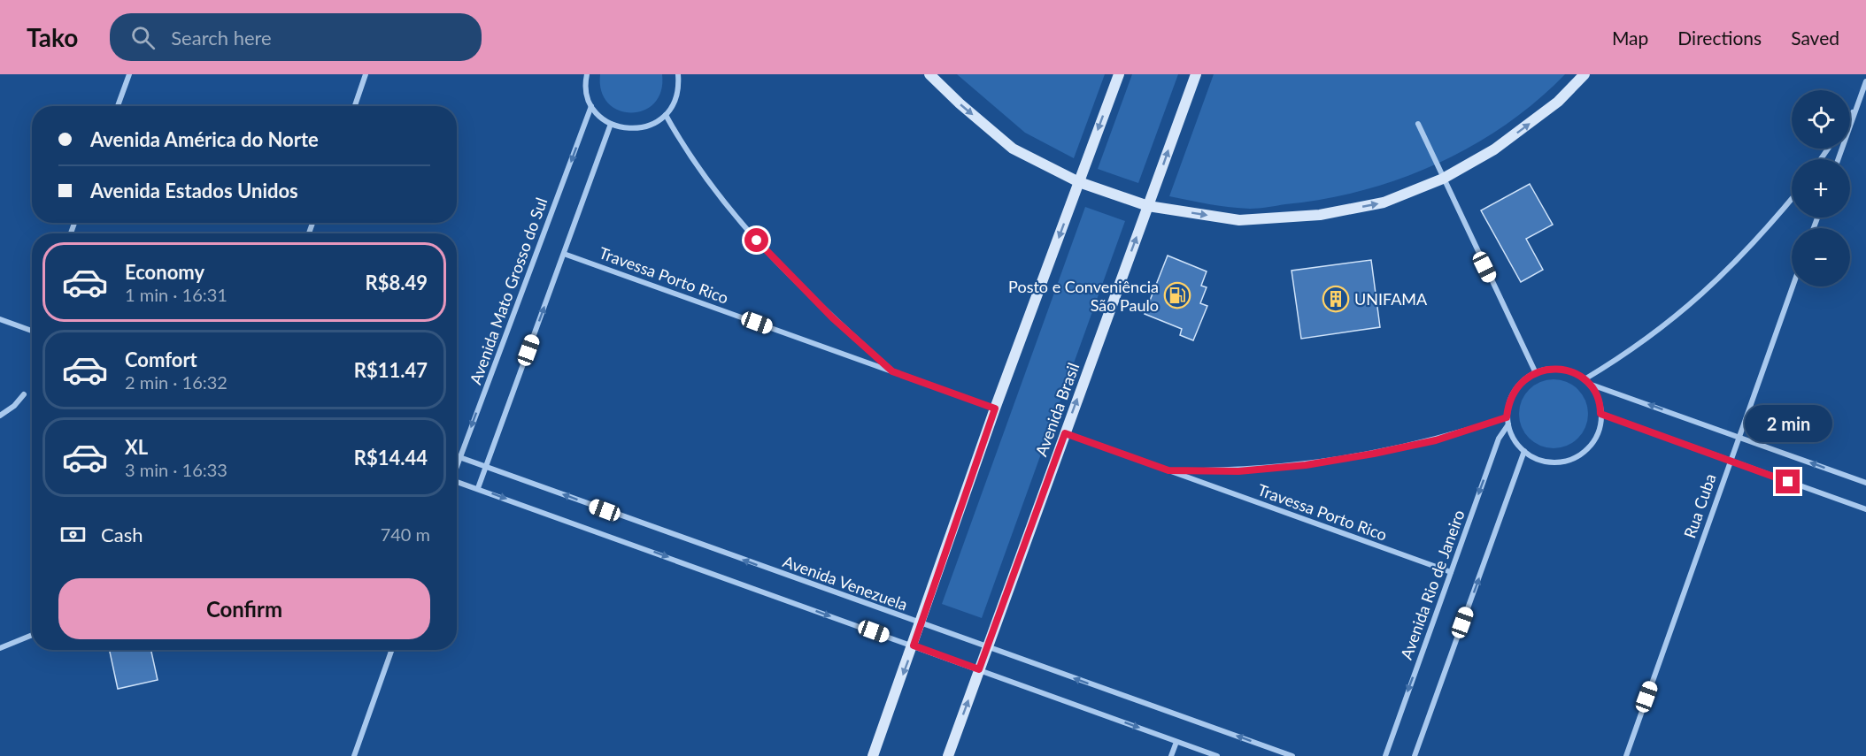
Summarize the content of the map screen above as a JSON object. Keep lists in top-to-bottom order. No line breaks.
{"streets":{"street":["Travessa Porto Rico","Avenida Mato Grosso do Sul","Avenida Brasil","Rua Cuba","Avenida Venezuela","Avenida Rio de Janeiro"]},"crossings":[["Travessa Porto Rico","Avenida Brasil"],["Travessa Porto Rico","Avenida Rio de Janeiro"],["Avenida Mato Grosso do Sul","Avenida Venezuela"],["Avenida Brasil","Avenida Venezuela"]],"places":{"fuel station":["Posto e Conveniência São Paulo"],"building":["UNIFAMA"]},"page":{"header":"Tako","search":"Search here","nav":["Map","Directions","Saved"],"map_buttons":["+","−"],"banner":["Avenida América do Norte","Avenida Estados Unidos"],"list":[{"name":"Economy","note":"1 min · 16:31","value":"R$8.49"},{"name":"Comfort","note":"2 min · 16:32","value":"R$11.47"},{"name":"XL","note":"3 min · 16:33","value":"R$14.44"}],"bubble":"2 min","pay":["Cash","740 m"],"buttons":"Confirm"}}
